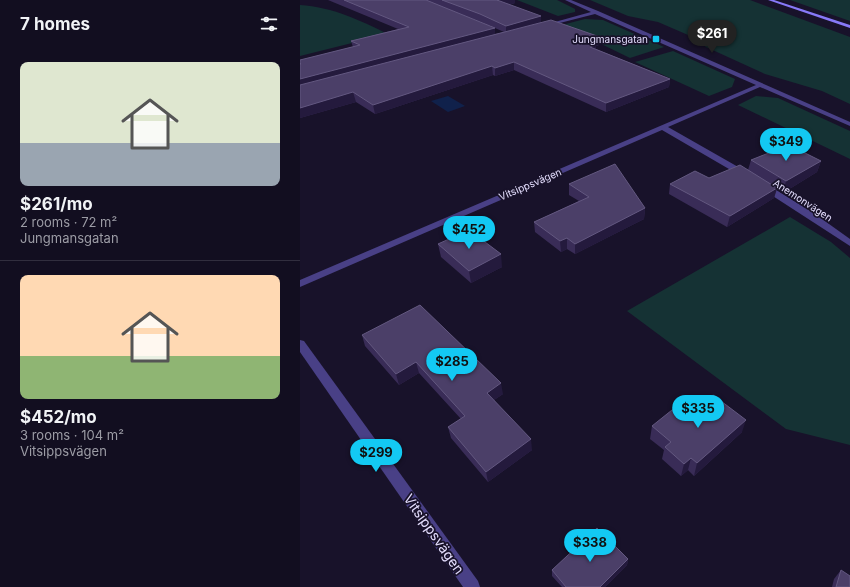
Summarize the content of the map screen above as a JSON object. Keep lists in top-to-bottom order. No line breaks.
{"streets":{"street":["Vitsippsvägen","Anemonvägen"]},"crossings":[["Vitsippsvägen","Anemonvägen"]],"places":{"transit":["Jungmansgatan"]},"page":{"heading":"7 homes","price":["$261","$349","$452","$285","$335","$299","$338"],"list":[{"name":"$261/mo","note":"2 rooms · 72 m² · Jungmansgatan"},{"name":"$452/mo","note":"3 rooms · 104 m² · Vitsippsvägen"}]}}
